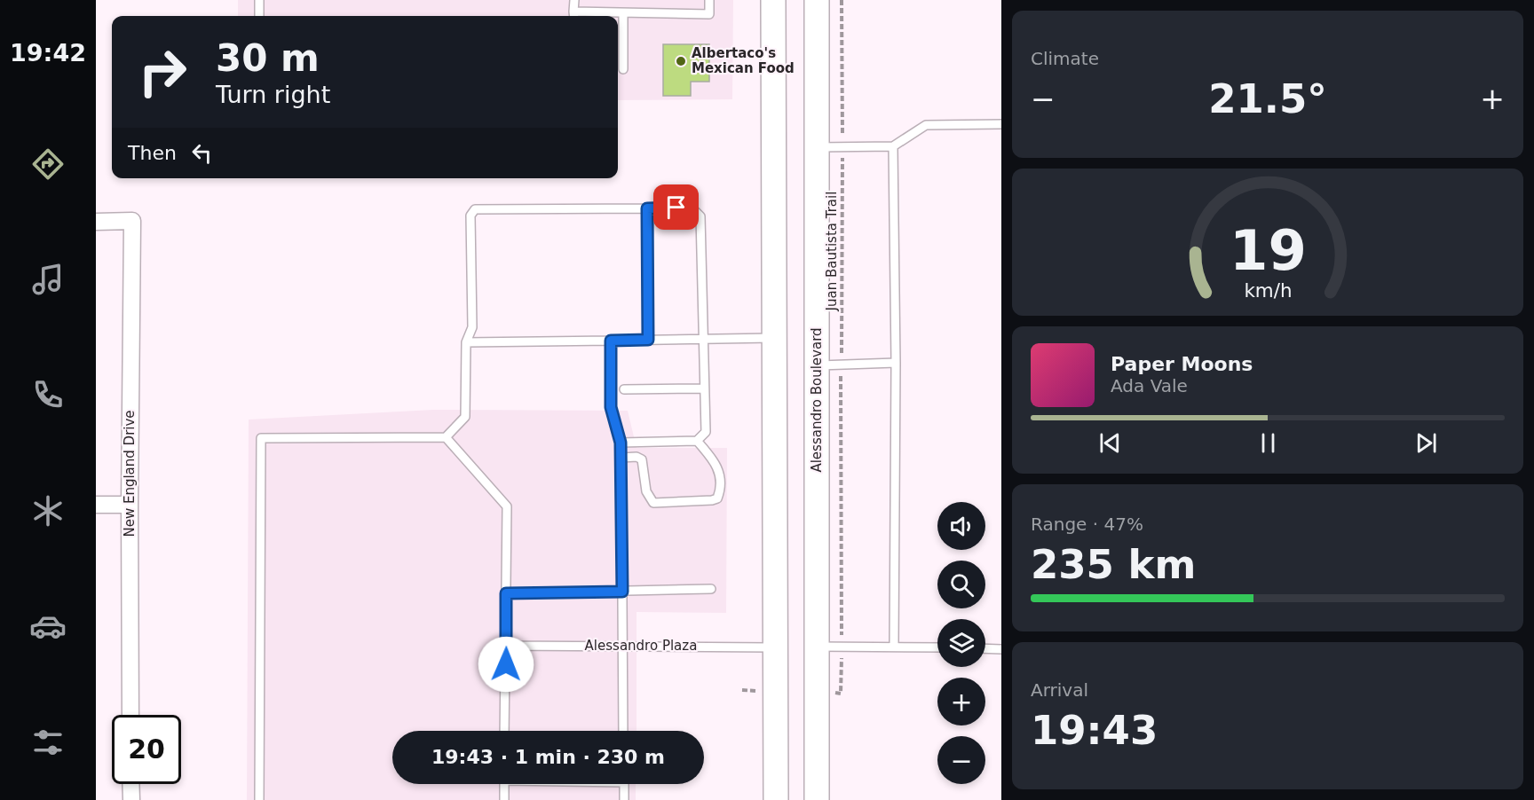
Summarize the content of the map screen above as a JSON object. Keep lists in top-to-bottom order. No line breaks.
{"streets":{"main road":["Alessandro Boulevard"],"street":["New England Drive"],"lane":["Alessandro Plaza"],"path":["Juan Bautista Trail"]},"places":["Albertaco's Mexican Food"],"page":{"tabs":"19:42","tile":["Climate",["Range · 47%","235 km"],["Arrival","19:43"]],"turn":["30 m","Turn right"],"heat":["−","21.5°","+"],"then":"Then","song":["Paper Moons","Ada Vale"],"map_buttons":["+","−"],"limit":"20","trip":"19:43 · 1 min · 230 m","gauge":["19","km/h"]}}
